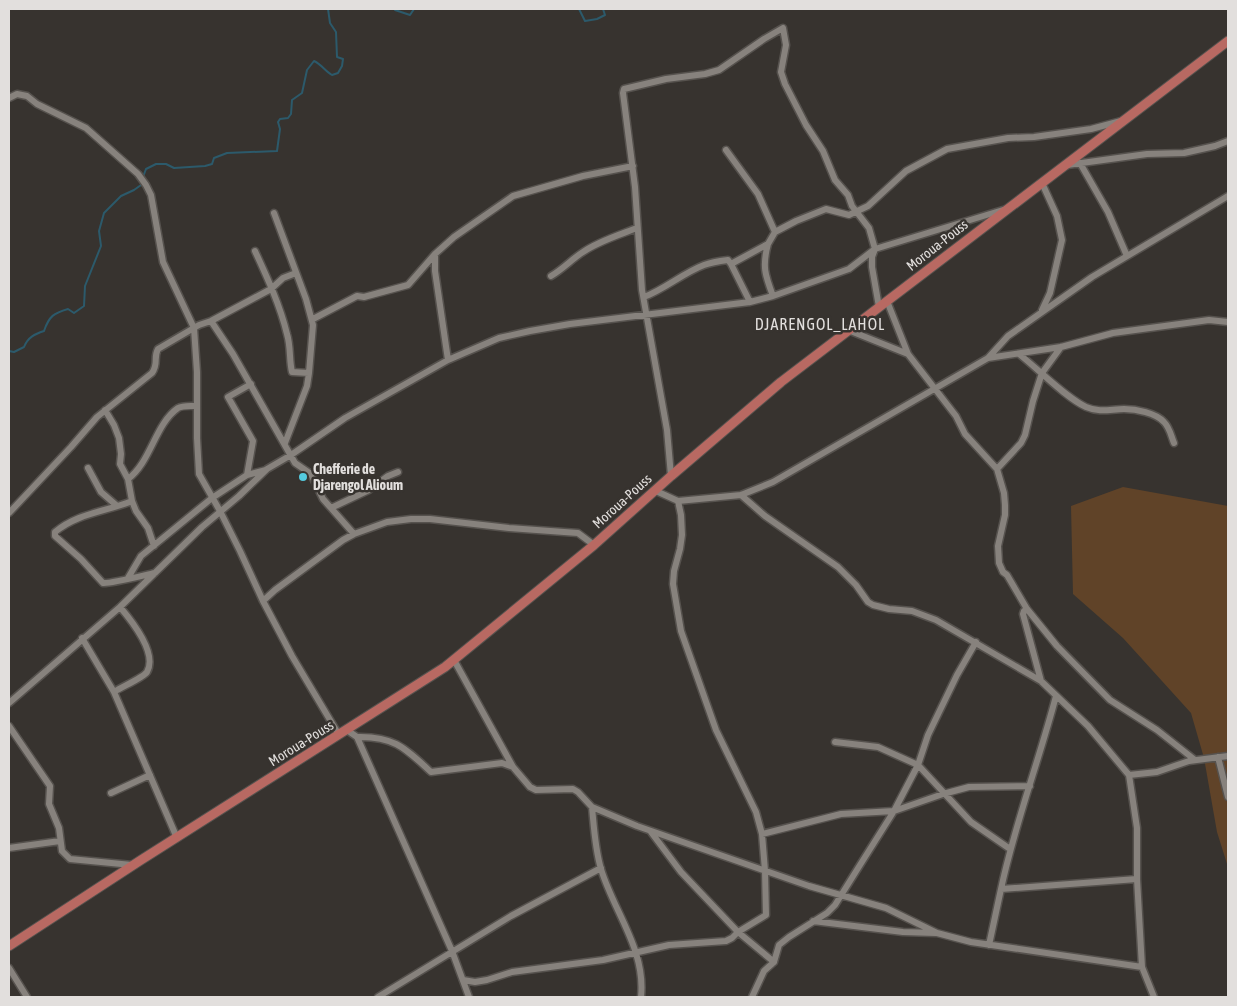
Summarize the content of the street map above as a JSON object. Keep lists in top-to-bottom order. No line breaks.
{"streets":{"main road":["Moroua-Pouss"]},"districts":["DJARENGOL_LAHOL"],"places":["Chefferie de Djarengol Alioum"]}
